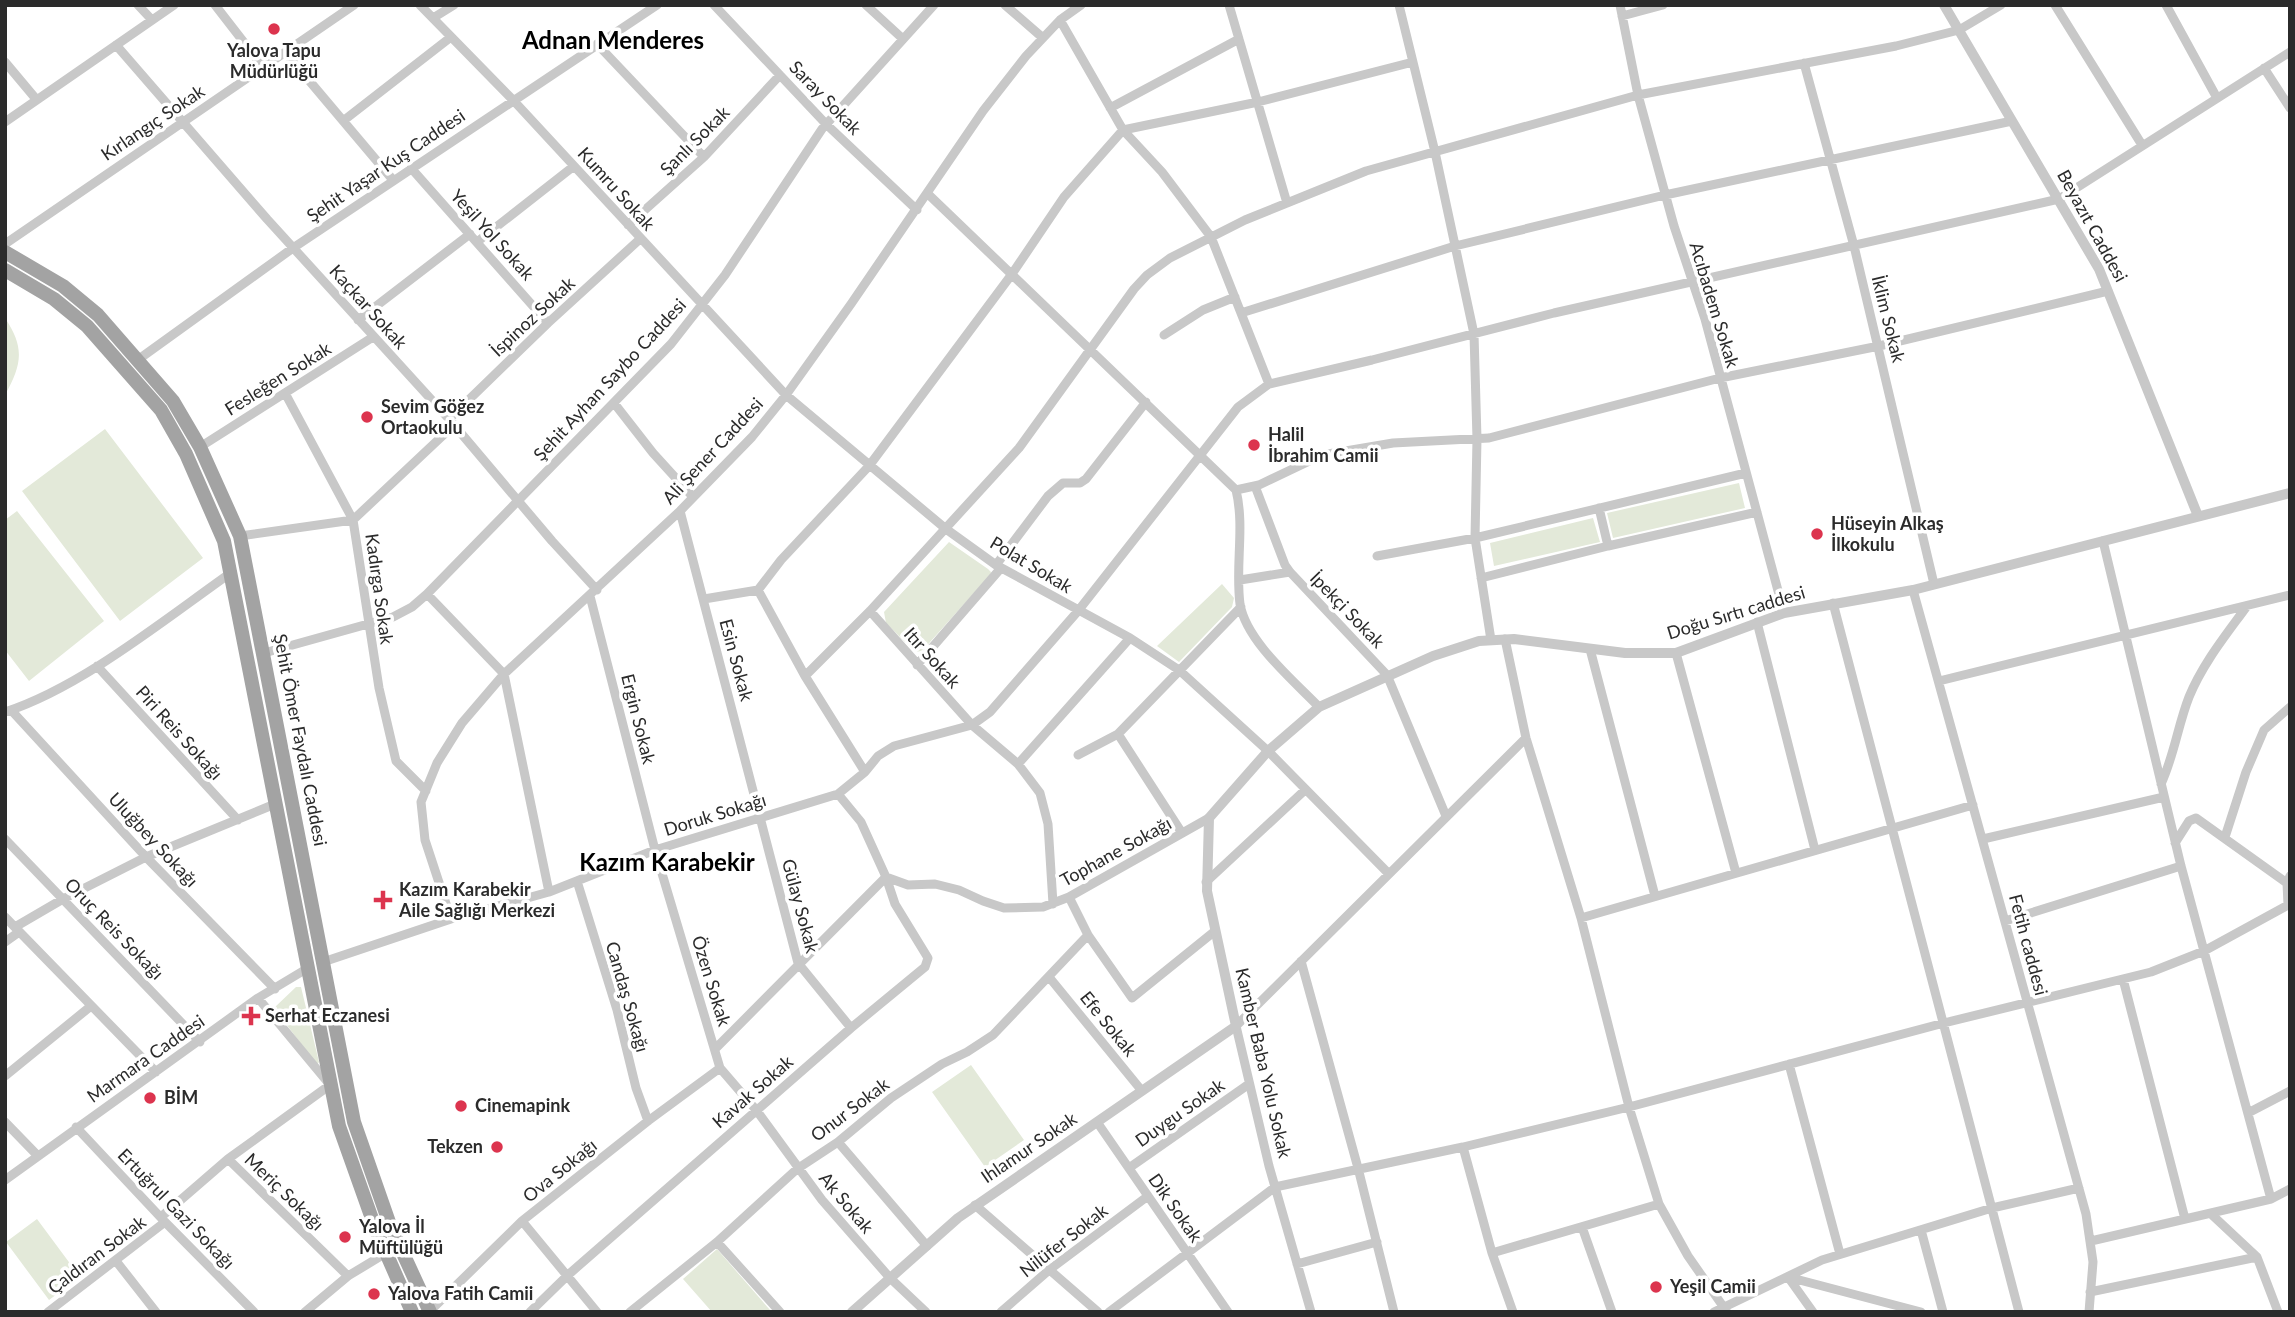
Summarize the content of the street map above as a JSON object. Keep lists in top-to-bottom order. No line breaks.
{"streets":{"main road":["Şehit Ömer Faydalı Caddesi"],"street":["Saray Sokak","Kırlangıç Sokak","Şanlı Sokak","Şehit Yaşar Kuş Caddesi","Kumru Sokak","Beyazıt Caddesi","Yeşil Yol Sokak","Acıbadem Sokak","Kaçkar Sokak","İspinoz Sokak","İklim Sokak","Fesleğen Sokak","Şehit Ayhan Saybo Caddesi","Ali Şener Caddesi","Polat Sokak","Kadırga Sokak","İpekçi Sokak","Doğu Sırtı caddesi","Itır Sokak","Esin Sokak","Ergin Sokak","Piri Reis Sokağı","Doruk Sokağı","Uluğbey Sokağı","Tophane Sokağı","Gülay Sokak","Oruç Reis Sokağı","Fetih caddesi","Özen Sokak","Candaş Sokağı","Efe Sokak","Marmara Caddesi","Kamber Baba Yolu Sokak","Kavak Sokak","Onur Sokak","Duygu Sokak","Ihlamur Sokak","Ova Sokağı","Meriç Sokağı","Ak Sokak","Dik Sokak","Ertuğrul Gazi Sokağı","Nilüfer Sokak","Çaldıran Sokak"]},"crossings":[["Saray Sokak","Şanlı Sokak"],["Saray Sokak","Şehit Ayhan Saybo Caddesi"],["Saray Sokak","Ali Şener Caddesi"],["Kırlangıç Sokak","Kaçkar Sokak"],["Şanlı Sokak","Kumru Sokak"],["Şehit Yaşar Kuş Caddesi","Kumru Sokak"],["Şehit Yaşar Kuş Caddesi","Yeşil Yol Sokak"],["Şehit Yaşar Kuş Caddesi","Kaçkar Sokak"],["Şehit Yaşar Kuş Caddesi","Şehit Ömer Faydalı Caddesi"],["Kumru Sokak","İspinoz Sokak"],["Kumru Sokak","Şehit Ayhan Saybo Caddesi"],["Kumru Sokak","Ali Şener Caddesi"],["Kumru Sokak","Polat Sokak"],["Beyazıt Caddesi","Doğu Sırtı caddesi"],["Yeşil Yol Sokak","İspinoz Sokak"],["Acıbadem Sokak","Doğu Sırtı caddesi"],["Kaçkar Sokak","İspinoz Sokak"],["Kaçkar Sokak","Fesleğen Sokak"],["Kaçkar Sokak","Şehit Ayhan Saybo Caddesi"],["Kaçkar Sokak","Ali Şener Caddesi"],["Kaçkar Sokak","Ergin Sokak"],["İspinoz Sokak","Kadırga Sokak"],["İklim Sokak","Doğu Sırtı caddesi"],["Fesleğen Sokak","Kadırga Sokak"],["Fesleğen Sokak","Şehit Ömer Faydalı Caddesi"],["Şehit Ayhan Saybo Caddesi","Kadırga Sokak"],["Şehit Ayhan Saybo Caddesi","Şehit Ömer Faydalı Caddesi"],["Ali Şener Caddesi","Polat Sokak"],["Ali Şener Caddesi","Kadırga Sokak"],["Ali Şener Caddesi","Esin Sokak"],["Ali Şener Caddesi","Ergin Sokak"],["Ali Şener Caddesi","Doruk Sokağı"],["Polat Sokak","Doğu Sırtı caddesi"],["İpekçi Sokak","Doğu Sırtı caddesi"],["Doğu Sırtı caddesi","Tophane Sokağı"],["Doğu Sırtı caddesi","Fetih caddesi"],["Doğu Sırtı caddesi","Kamber Baba Yolu Sokak"],["Itır Sokak","Tophane Sokağı"],["Esin Sokak","Doruk Sokağı"],["Esin Sokak","Gülay Sokak"],["Ergin Sokak","Doruk Sokağı"],["Ergin Sokak","Özen Sokak"],["Şehit Ömer Faydalı Caddesi","Doruk Sokağı"],["Şehit Ömer Faydalı Caddesi","Marmara Caddesi"],["Şehit Ömer Faydalı Caddesi","Ova Sokağı"],["Şehit Ömer Faydalı Caddesi","Çaldıran Sokak"],["Doruk Sokağı","Gülay Sokak"],["Doruk Sokağı","Özen Sokak"],["Doruk Sokağı","Candaş Sokağı"],["Uluğbey Sokağı","Marmara Caddesi"],["Tophane Sokağı","Kamber Baba Yolu Sokak"],["Tophane Sokağı","Kavak Sokak"],["Gülay Sokak","Kavak Sokak"],["Oruç Reis Sokağı","Marmara Caddesi"],["Özen Sokak","Kavak Sokak"],["Özen Sokak","Ova Sokağı"],["Özen Sokak","Ak Sokak"],["Candaş Sokağı","Ova Sokağı"],["Efe Sokak","Onur Sokak"],["Efe Sokak","Ihlamur Sokak"],["Marmara Caddesi","Ertuğrul Gazi Sokağı"],["Kamber Baba Yolu Sokak","Duygu Sokak"],["Kamber Baba Yolu Sokak","Ihlamur Sokak"],["Kavak Sokak","Ak Sokak"],["Onur Sokak","Ak Sokak"],["Duygu Sokak","Dik Sokak"],["Ihlamur Sokak","Ak Sokak"],["Ihlamur Sokak","Dik Sokak"],["Meriç Sokağı","Çaldıran Sokak"],["Dik Sokak","Nilüfer Sokak"],["Ertuğrul Gazi Sokağı","Çaldıran Sokak"]],"districts":["Adnan Menderes","Kazım Karabekir"],"places":{"other":["Yalova Tapu Müdürlüğü","Sevim Göğez Ortaokulu","Halil İbrahim Camii","Hüseyin Alkaş İlkokulu","BİM","Cinemapink","Tekzen","Yalova İl Müftülüğü","Yeşil Camii","Yalova Fatih Camii"],"health":["Kazım Karabekir Aile Sağlığı Merkezi","Serhat Eczanesi"]}}
